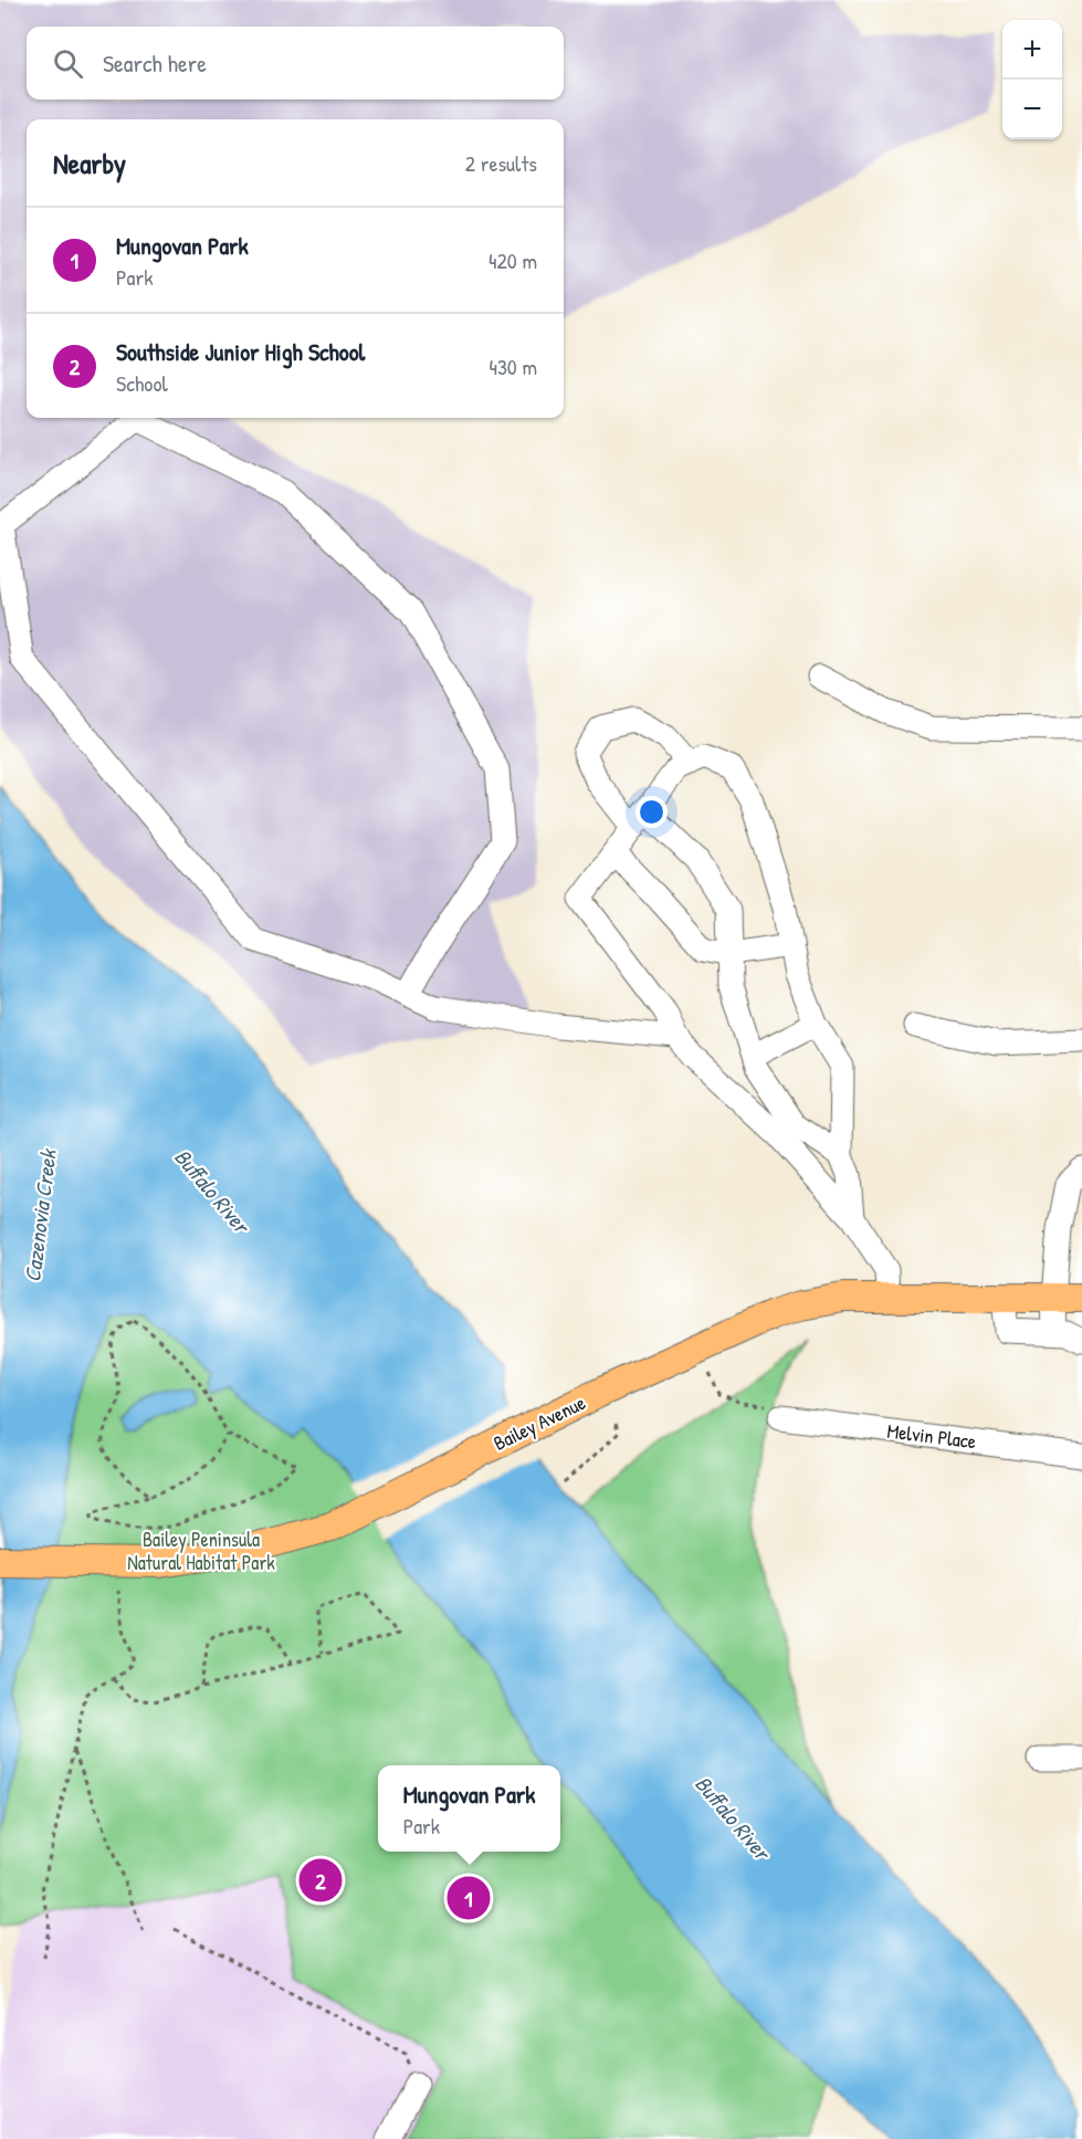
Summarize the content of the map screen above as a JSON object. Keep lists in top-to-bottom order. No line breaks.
{"streets":{"main road":["Bailey Avenue"],"street":["Melvin Place"]},"water":["Buffalo River","Cazenovia Creek"],"parks":["Bailey Peninsula Natural Habitat Park"],"page":{"map_buttons":["+","−"],"search":"Search here","heading":["Nearby","2 results"],"list":[{"mark":"1","name":"Mungovan Park","note":"Park","value":"420 m"},{"mark":"2","name":"Southside Junior High School","note":"School","value":"430 m"}],"popup":["Mungovan Park","Park"],"pins":["2","1"]}}
